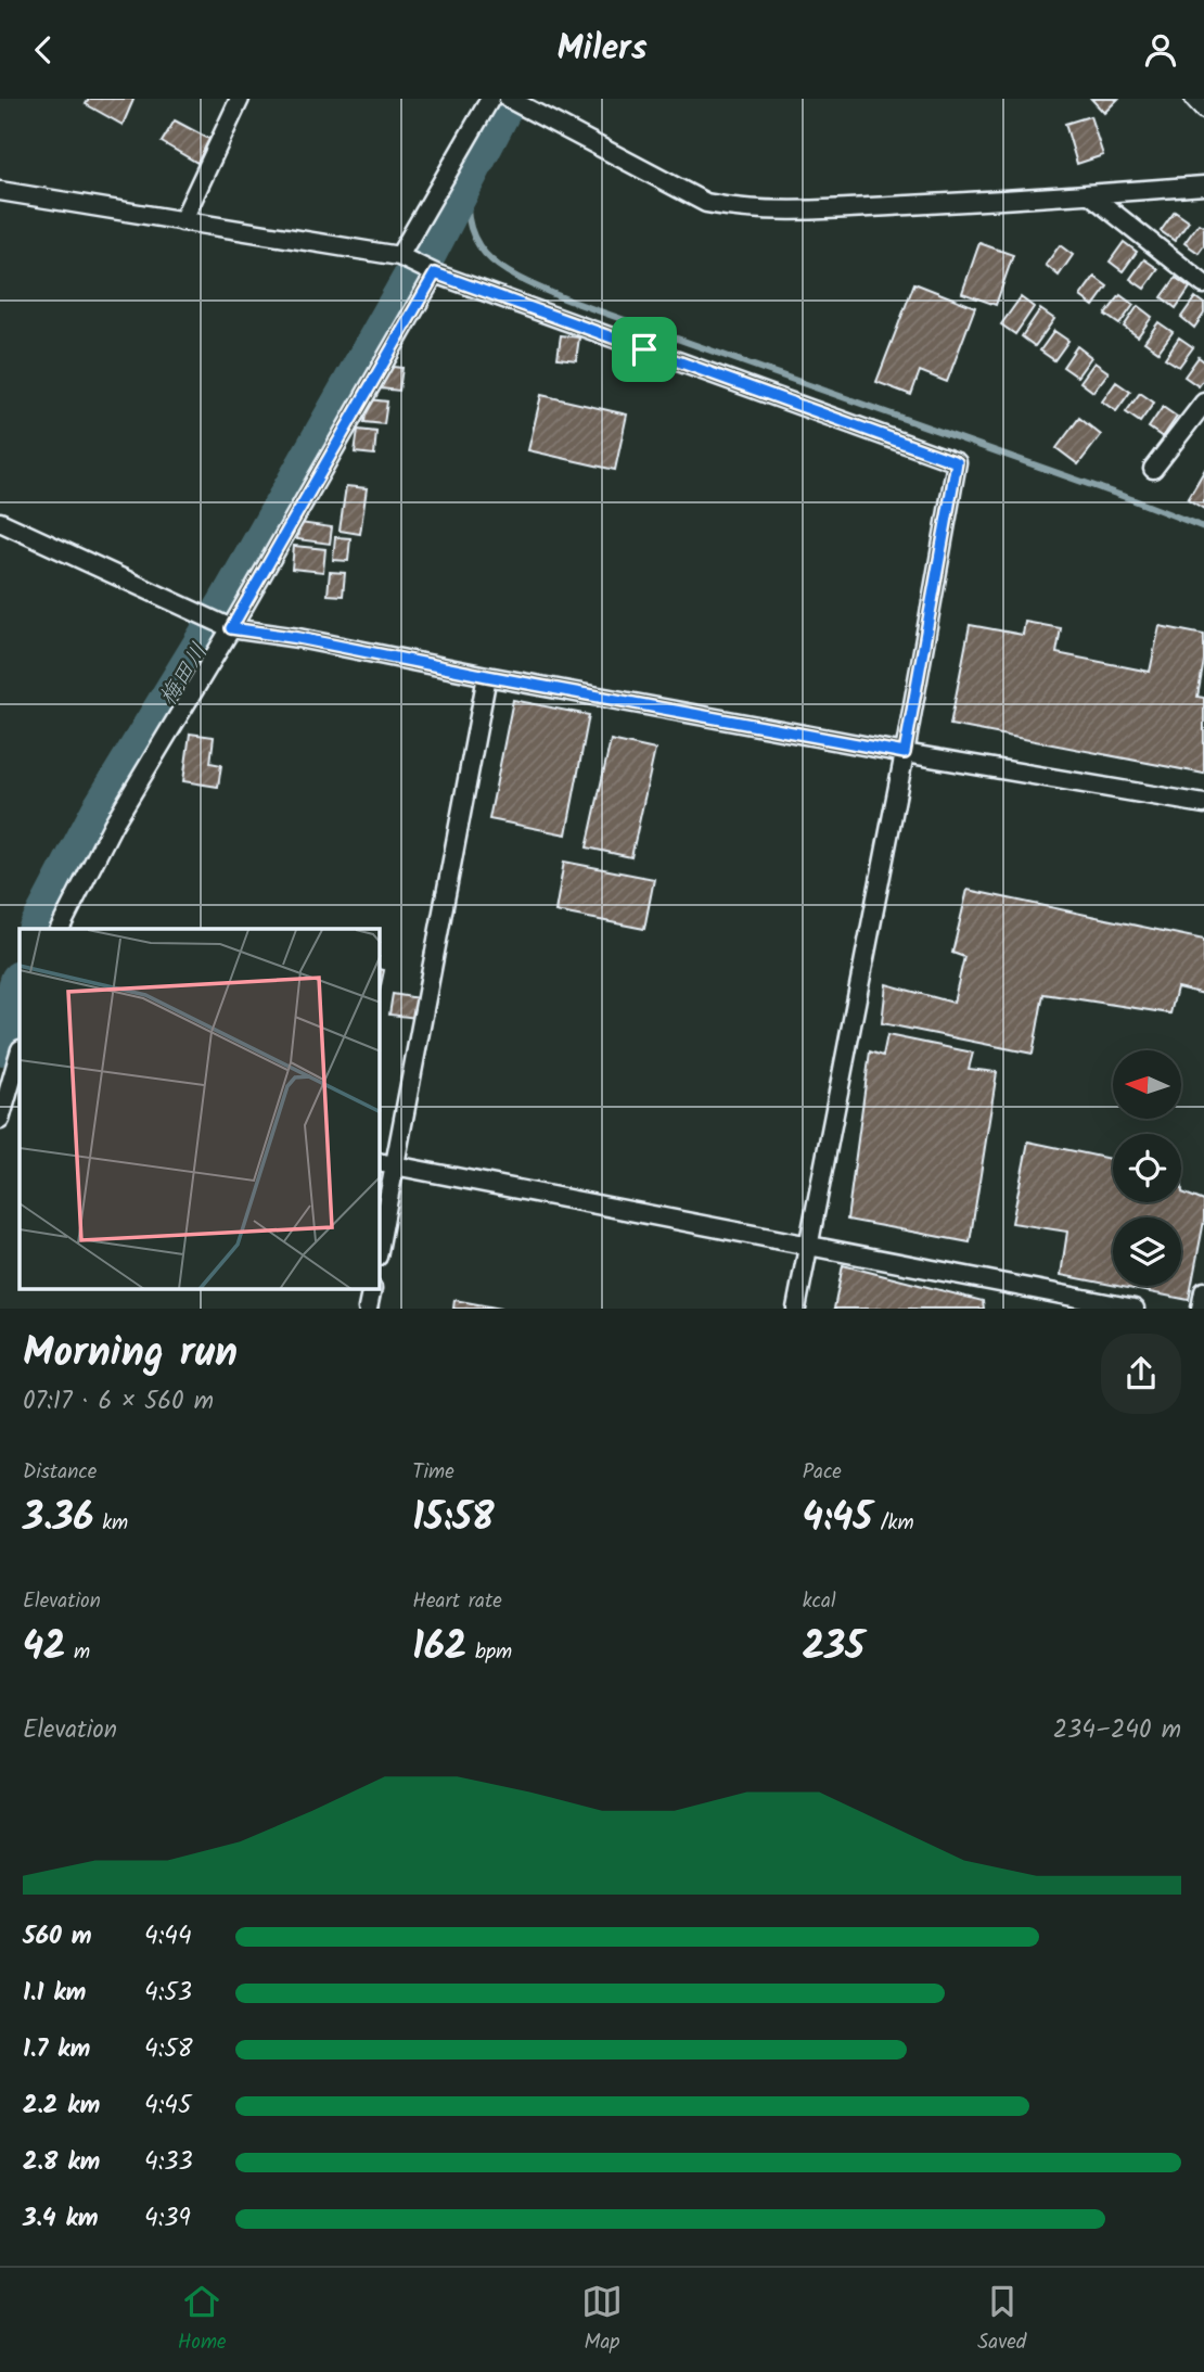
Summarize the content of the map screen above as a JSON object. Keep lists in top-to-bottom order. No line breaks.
{"water":["梅田川"],"north":"left","page":{"header":"Milers","heading":["Morning run","07:17 · 6 × 560 m"],"stats":[["Distance","3.36 km"],["Time","15:58"],["Pace","4:45 /km"],["Elevation","42 m"],["Heart rate","162 bpm"],["kcal","235"]],"chart":["Elevation","234–240 m"],"list":[{"name":"560 m","note":"4:44"},{"name":"1.1 km","note":"4:53"},{"name":"1.7 km","note":"4:58"},{"name":"2.2 km","note":"4:45"},{"name":"2.8 km","note":"4:33"},{"name":"3.4 km","note":"4:39"}],"tabs":["Home","Map","Saved"]}}
